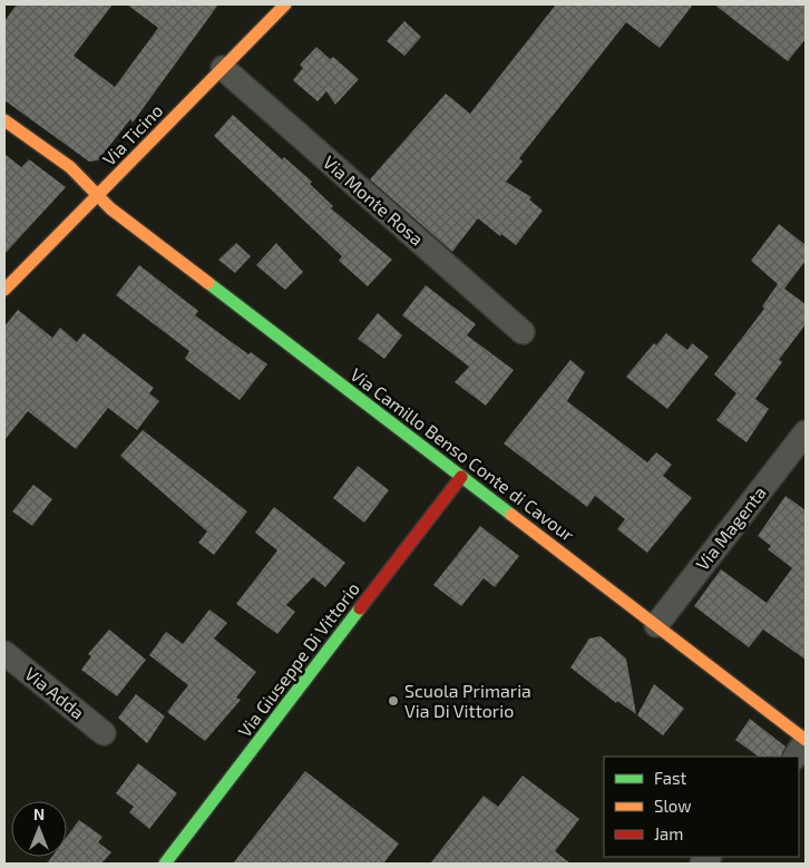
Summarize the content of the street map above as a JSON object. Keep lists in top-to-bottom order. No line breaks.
{"streets":{"street":["Via Ticino","Via Monte Rosa","Via Camillo Benso Conte di Cavour","Via Magenta","Via Giuseppe Di Vittorio","Via Adda"]},"crossings":[["Via Ticino","Via Monte Rosa"],["Via Ticino","Via Camillo Benso Conte di Cavour"],["Via Camillo Benso Conte di Cavour","Via Magenta"],["Via Camillo Benso Conte di Cavour","Via Giuseppe Di Vittorio"]],"places":["Scuola Primaria Via Di Vittorio"],"legend":["Fast","Slow","Jam"],"north":"top"}
